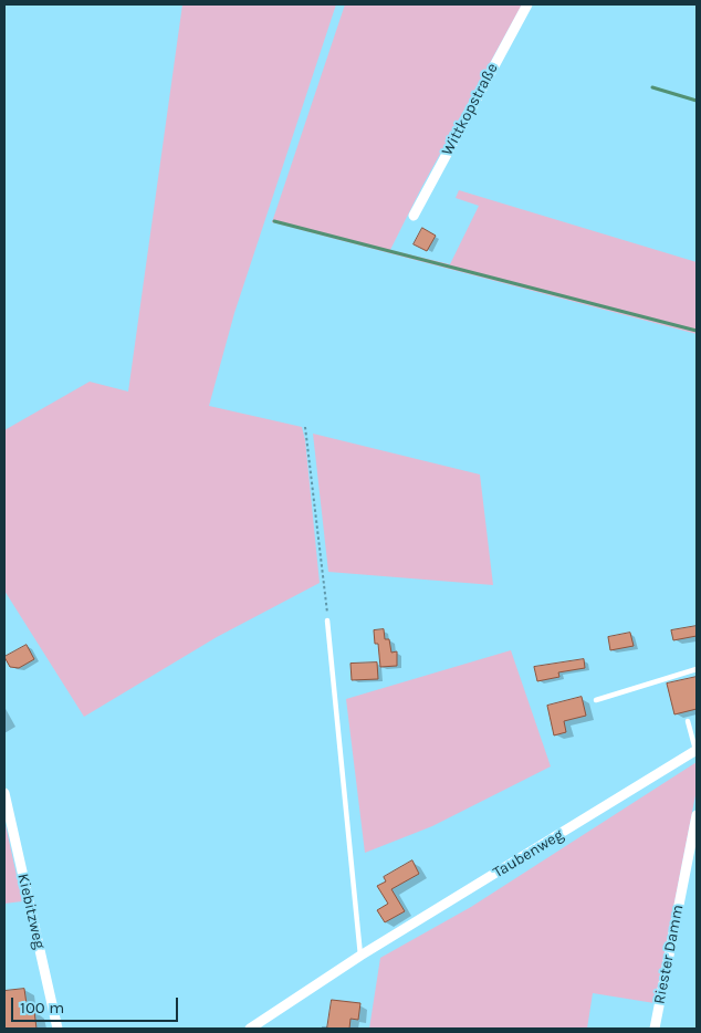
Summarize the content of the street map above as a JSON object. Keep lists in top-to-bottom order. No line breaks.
{"streets":{"street":["Wittkopstraße","Taubenweg","Kiebitzweg","Riester Damm"]},"scale_bar":"100 m"}
